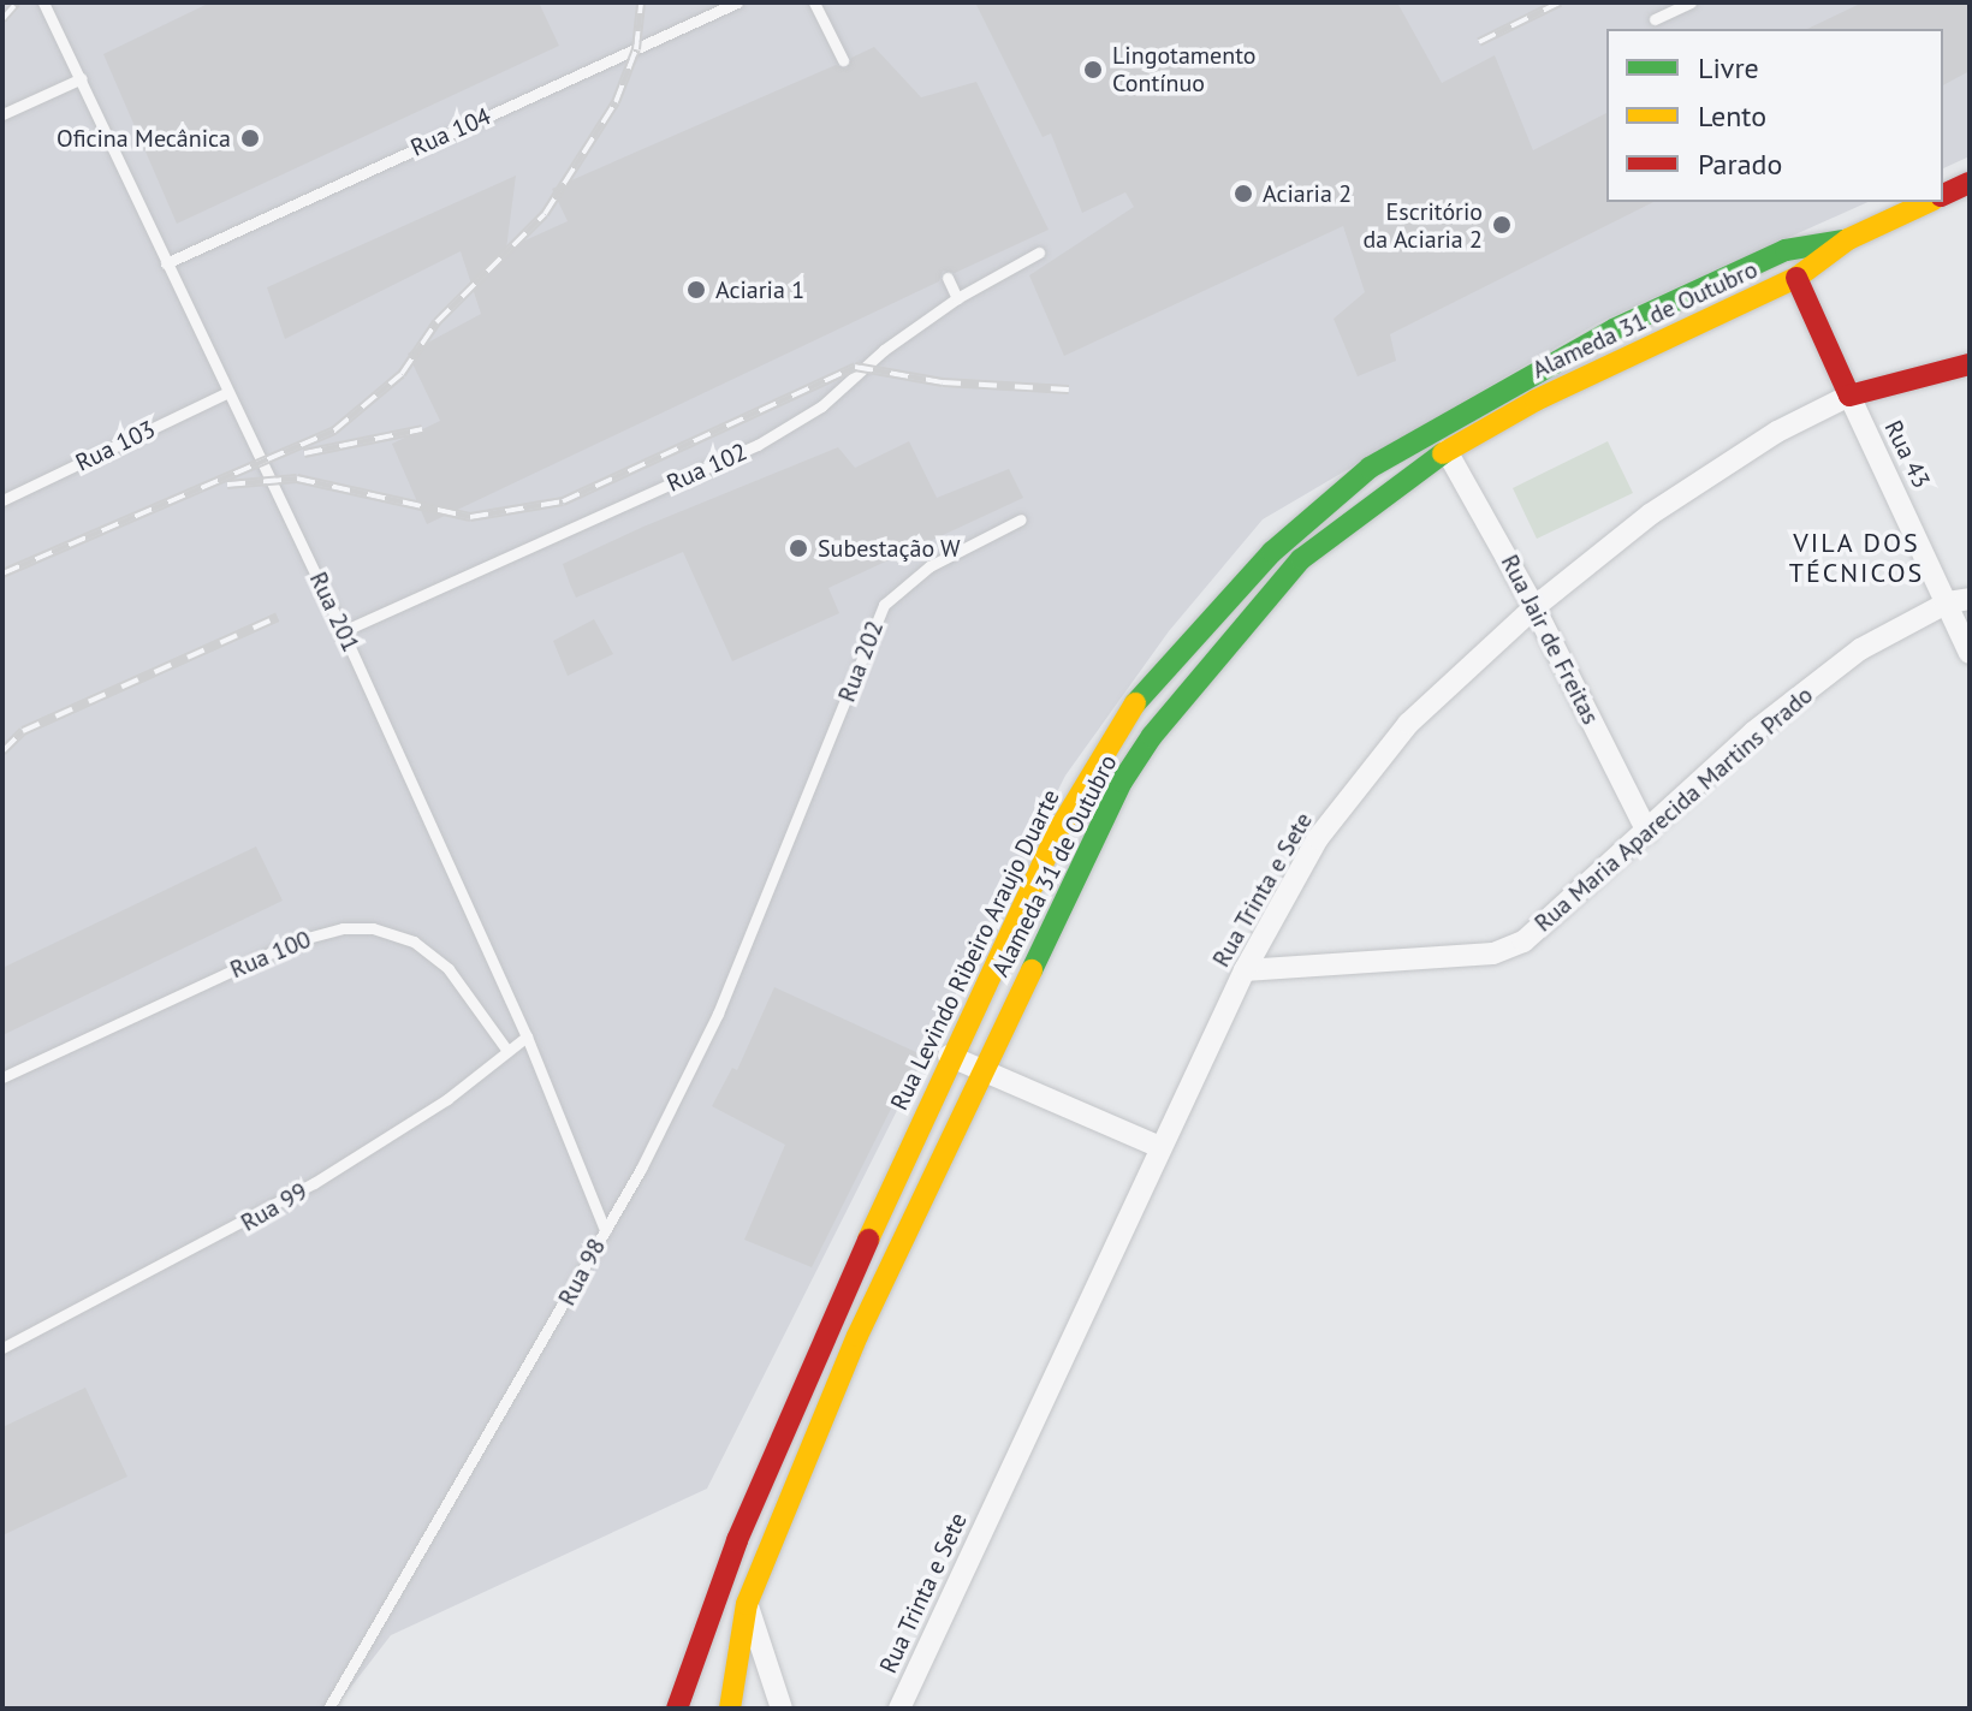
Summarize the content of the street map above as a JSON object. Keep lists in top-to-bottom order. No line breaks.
{"streets":{"main road":["Alameda 31 de Outubro","Rua 43","Rua Trinta e Sete","Rua Levindo Ribeiro Araujo Duarte"],"street":["Rua Jair de Freitas","Rua Maria Aparecida Martins Prado"],"lane":["Rua 104","Rua 103","Rua 102","Rua 201","Rua 202","Rua 100","Rua 99","Rua 98"]},"crossings":[["Rua 104","Rua 201"],["Alameda 31 de Outubro","Rua 43"],["Alameda 31 de Outubro","Rua Jair de Freitas"],["Alameda 31 de Outubro","Rua Levindo Ribeiro Araujo Duarte"],["Rua 103","Rua 201"],["Rua 43","Rua Maria Aparecida Martins Prado"],["Rua 43","Rua Trinta e Sete"],["Rua 43","Rua Levindo Ribeiro Araujo Duarte"],["Rua 102","Rua 201"],["Rua 201","Rua 99"],["Rua 201","Rua 98"],["Rua Jair de Freitas","Rua Maria Aparecida Martins Prado"],["Rua Jair de Freitas","Rua Trinta e Sete"],["Rua 202","Rua 98"],["Rua Maria Aparecida Martins Prado","Rua Trinta e Sete"],["Rua 100","Rua 99"]],"districts":["VILA DOS TÉCNICOS"],"places":["Lingotamento Contínuo","Oficina Mecânica","Aciaria 2","Escritório da Aciaria 2","Aciaria 1","Subestação W"],"legend":["Livre","Lento","Parado"]}
